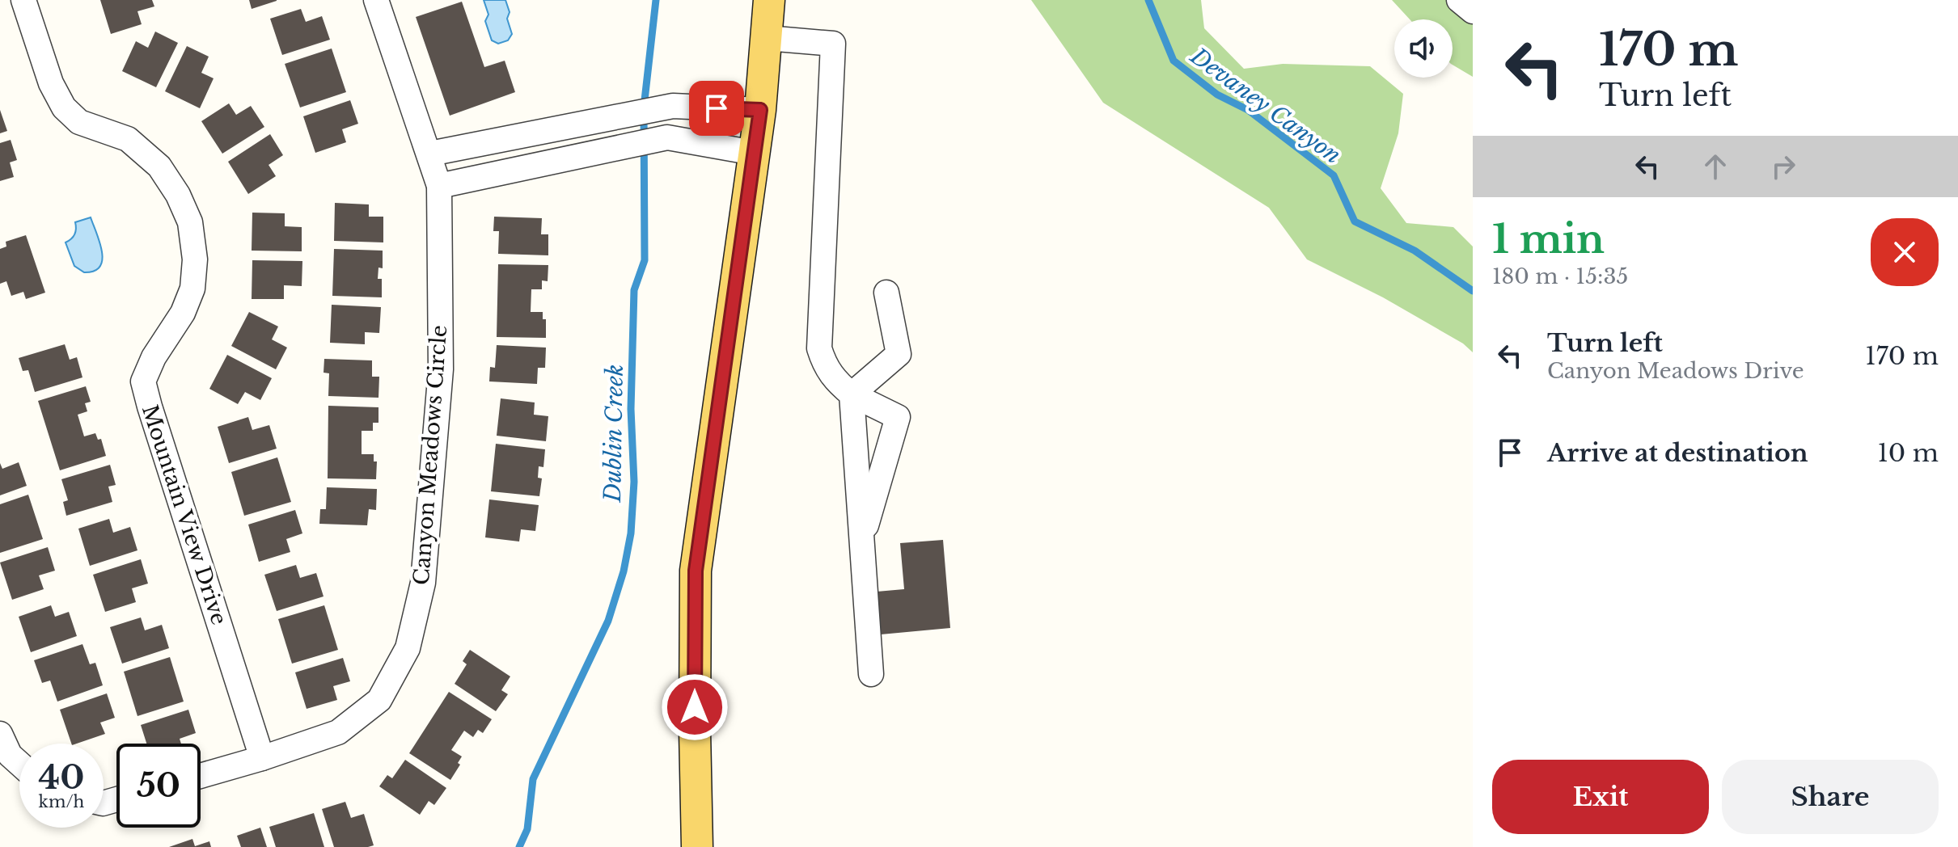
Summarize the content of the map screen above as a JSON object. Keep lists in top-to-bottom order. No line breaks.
{"streets":{"street":["Canyon Meadows Circle","Mountain View Drive"]},"crossings":[["Canyon Meadows Circle","Mountain View Drive"]],"water":["Devaney Canyon","Dublin Creek"],"page":{"turn":["170 m","Turn left"],"heading":["1 min","180 m · 15:35"],"list":[{"name":"Turn left","note":"Canyon Meadows Drive","value":"170 m"},{"name":"Arrive at destination","value":"10 m"}],"speed":"40 km/h","limit":"50","buttons":["Exit","Share"]}}
